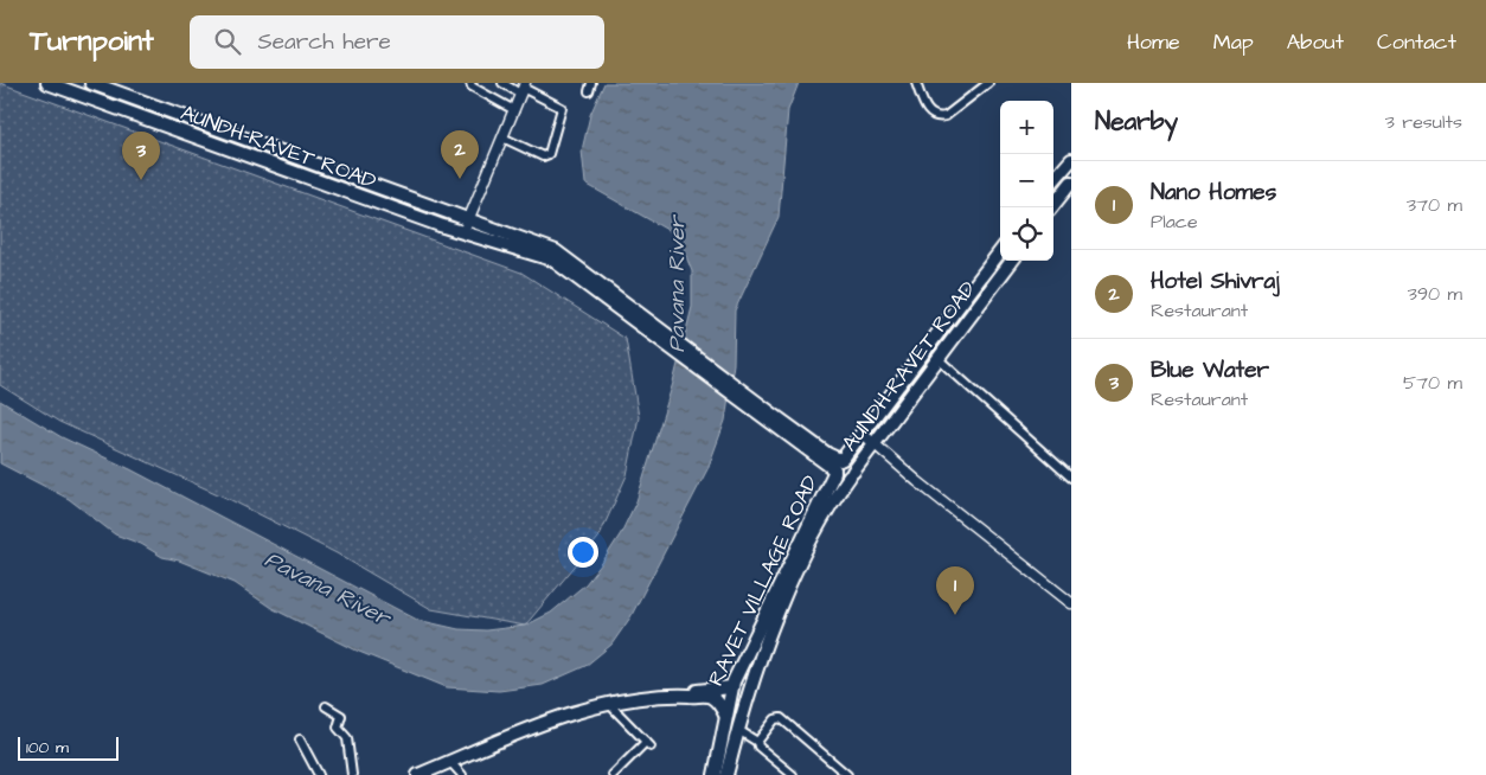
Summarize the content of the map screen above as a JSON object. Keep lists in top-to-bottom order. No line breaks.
{"streets":{"main road":["AUNDH-RAVET ROAD","RAVET VILLAGE ROAD"]},"crossings":[["AUNDH-RAVET ROAD","RAVET VILLAGE ROAD"]],"water":["Pavana River"],"scale_bar":"100 m","page":{"header":"Turnpoint","search":"Search here","nav":["Home","Map","About","Contact"],"heading":["Nearby","3 results"],"map_buttons":["+","−"],"pins":["2","3","1"],"list":[{"mark":"1","name":"Nano Homes","note":"Place","value":"370 m"},{"mark":"2","name":"Hotel Shivraj","note":"Restaurant","value":"390 m"},{"mark":"3","name":"Blue Water","note":"Restaurant","value":"570 m"}],"scale":"100 m"}}
